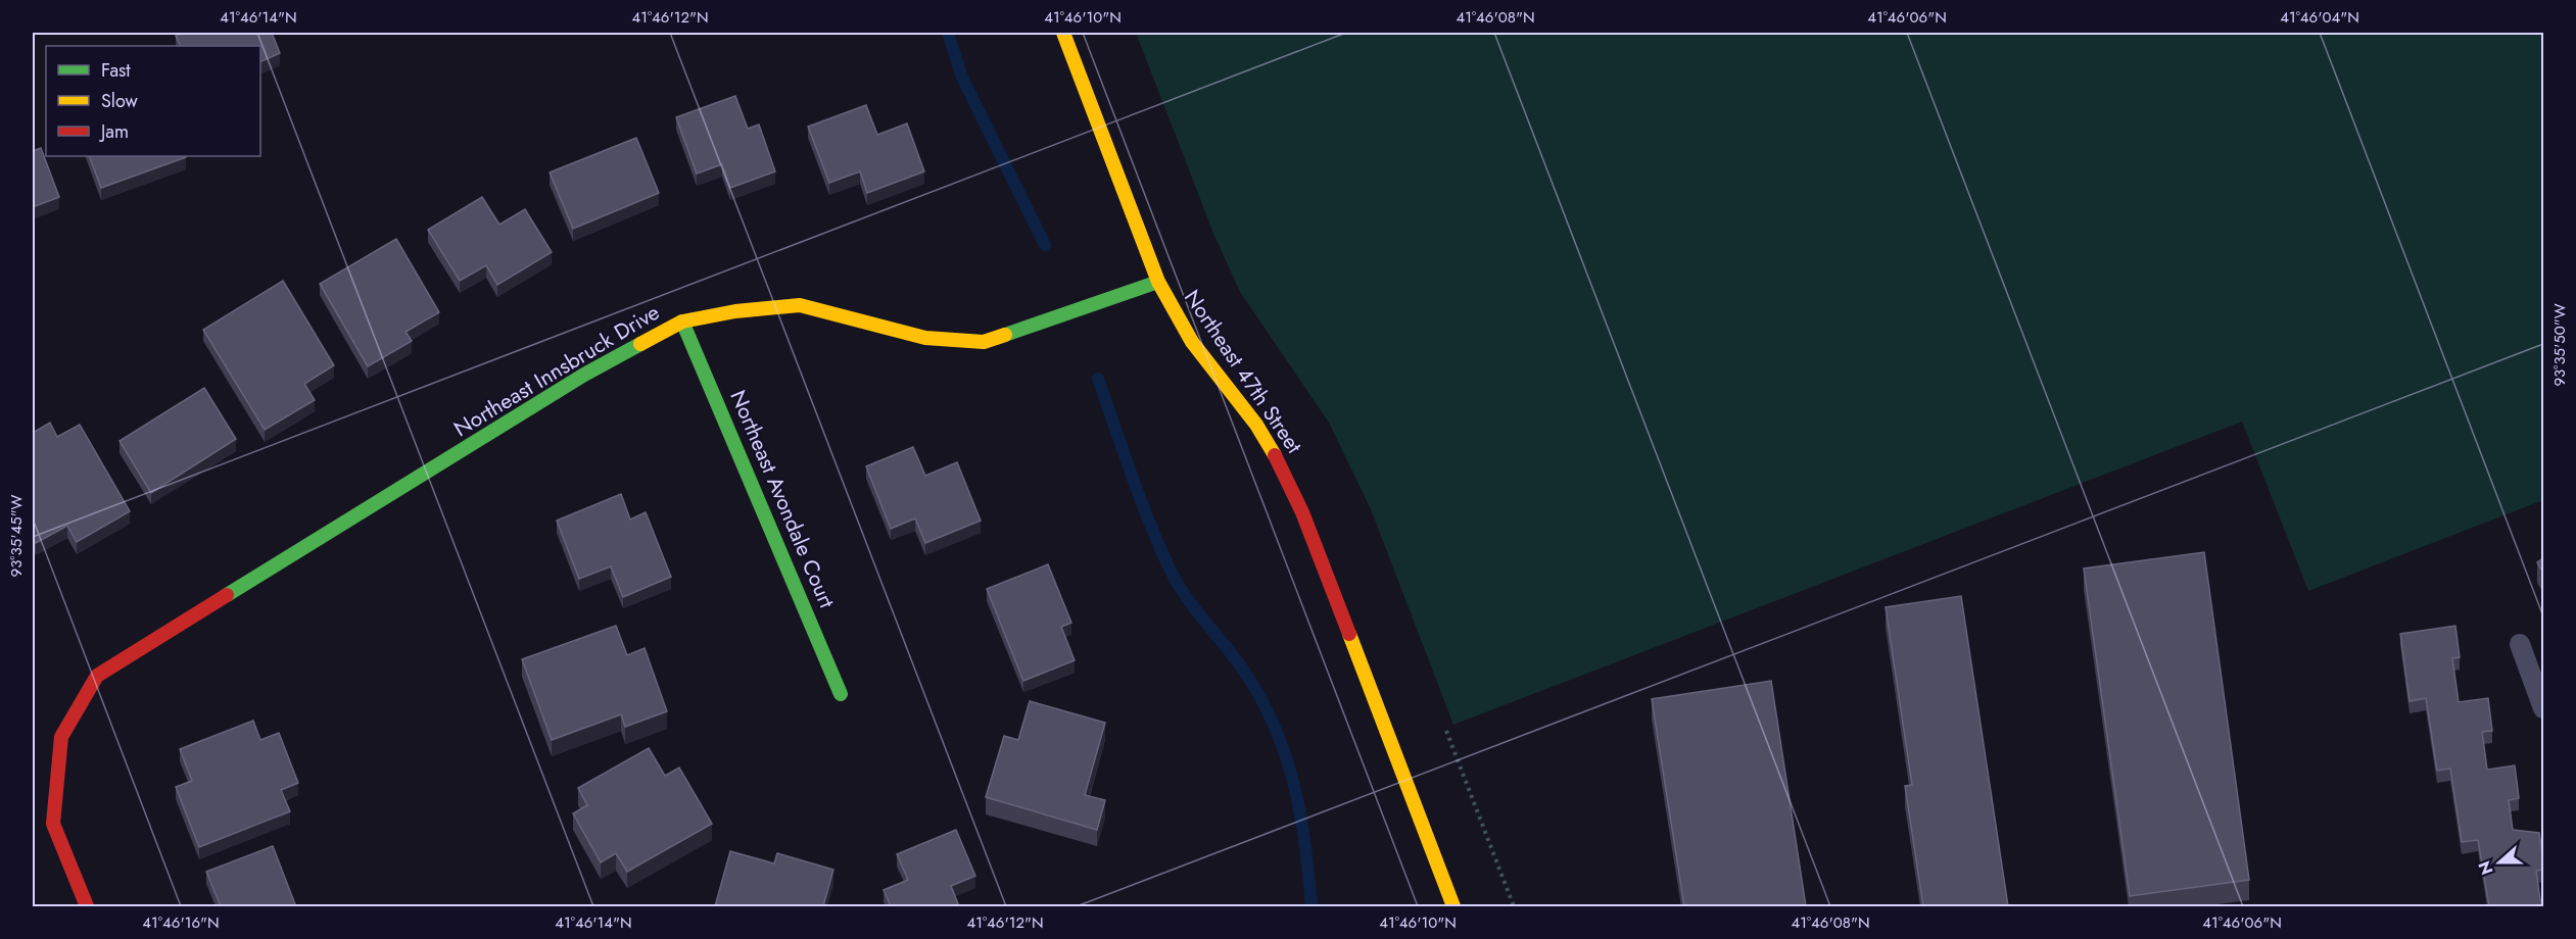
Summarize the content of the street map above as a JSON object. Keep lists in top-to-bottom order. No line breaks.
{"streets":{"street":["Northeast Innsbruck Drive","Northeast 47th Street","Northeast Avondale Court"]},"crossings":[["Northeast Innsbruck Drive","Northeast 47th Street"],["Northeast Innsbruck Drive","Northeast Avondale Court"]],"legend":["Fast","Slow","Jam"],"north":"left","coordinates":["41°46'14\"N","41°46'12\"N","41°46'10\"N","41°46'08\"N","41°46'06\"N","41°46'04\"N","93°35'50\"W","93°35'45\"W","41°46'16\"N"]}
